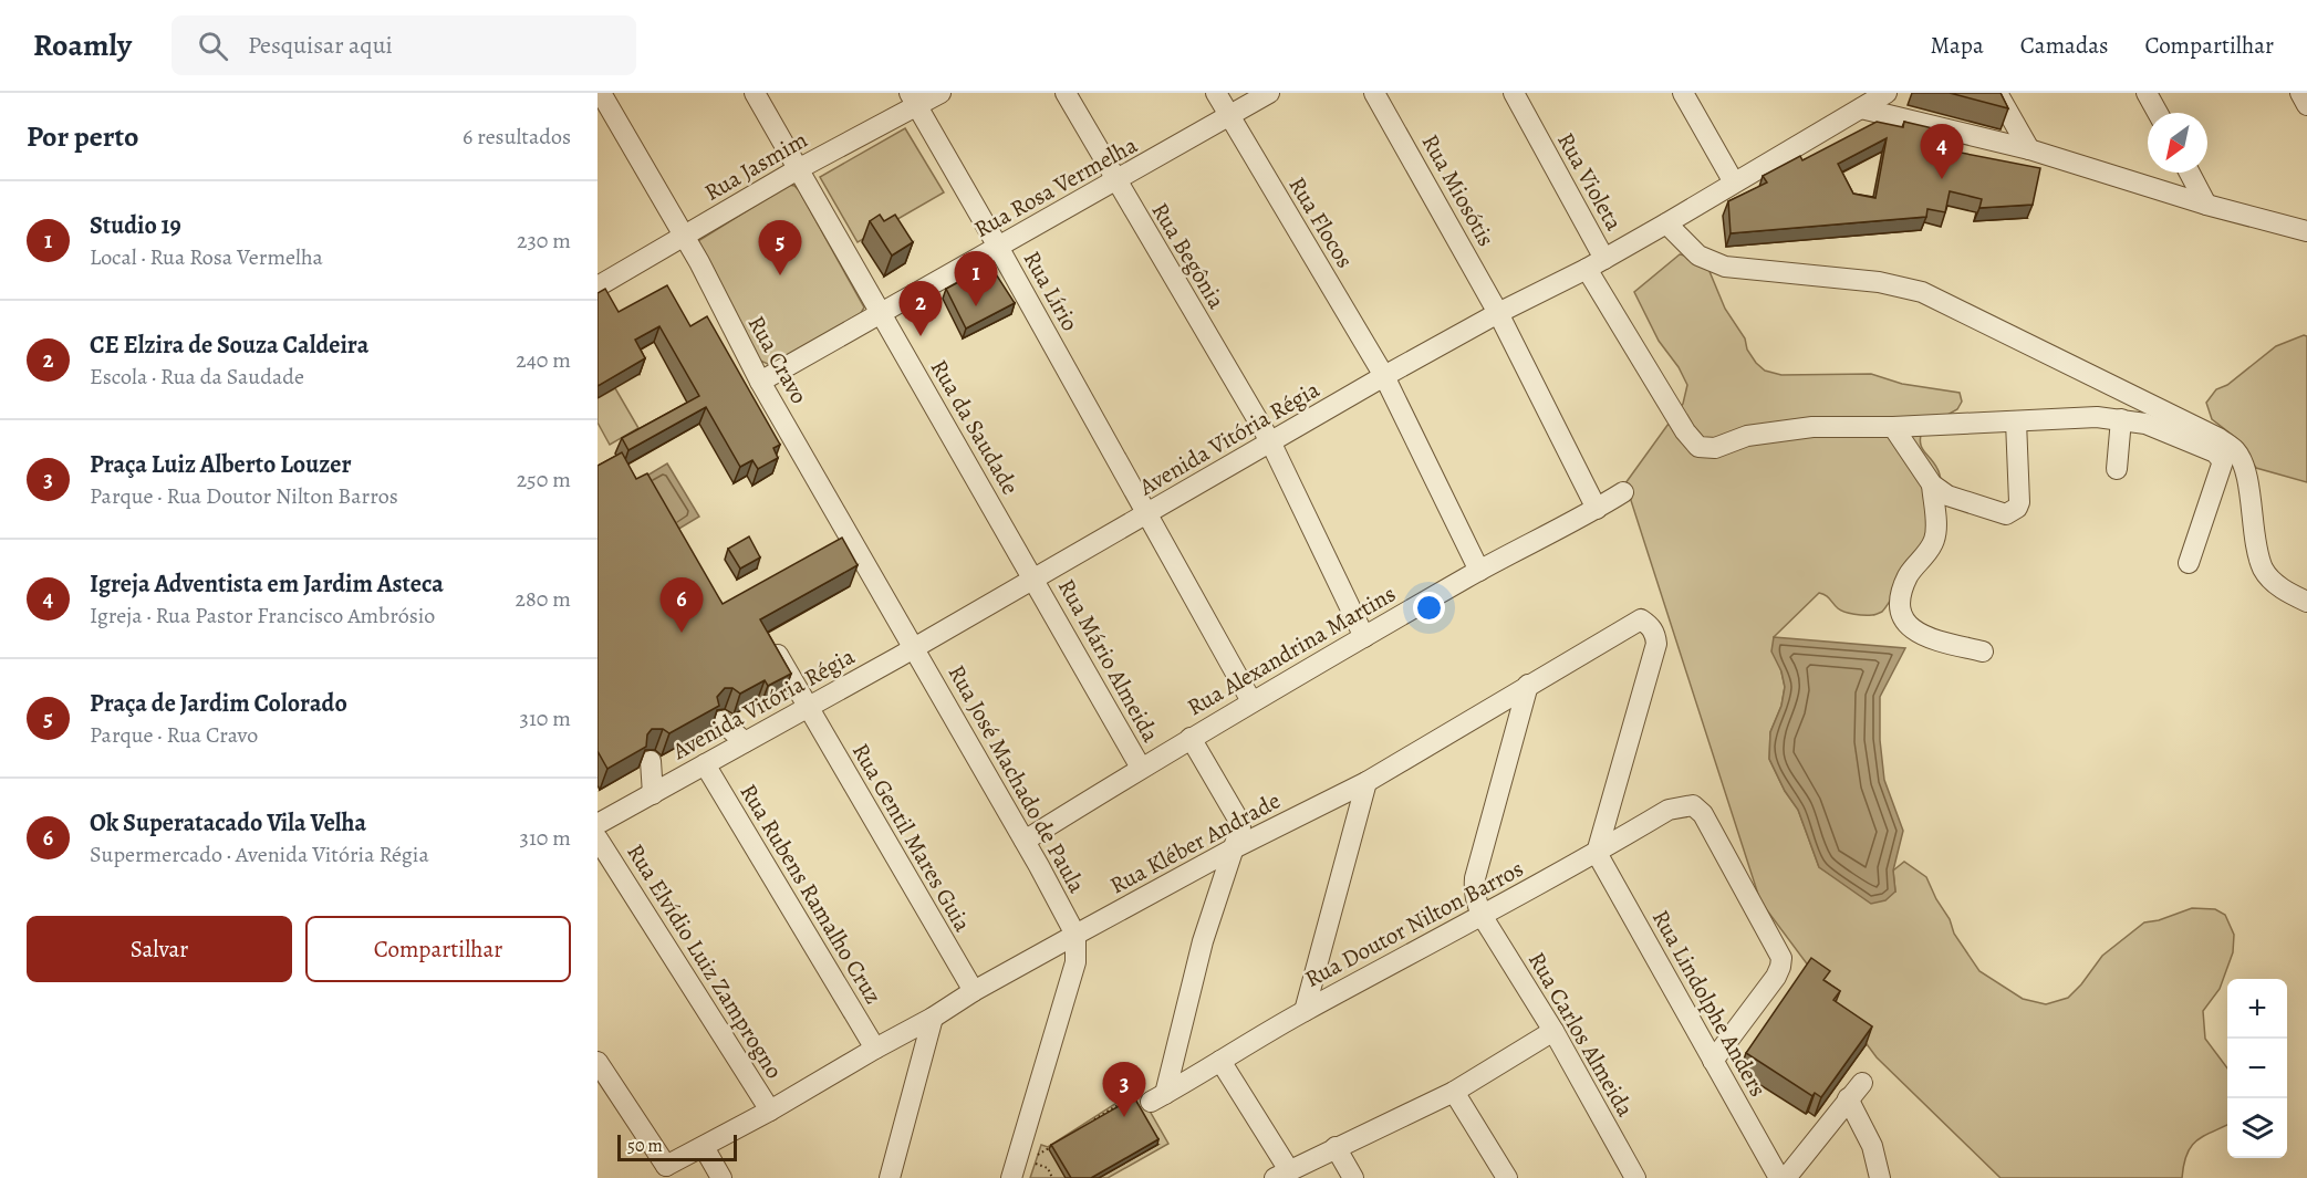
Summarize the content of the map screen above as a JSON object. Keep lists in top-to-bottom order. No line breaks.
{"streets":{"street":["Rua Jasmim","Rua Violeta","Rua Rosa Vermelha","Rua Miosótis","Rua Flocos","Rua Begônia","Rua Lírio","Rua Cravo","Rua da Saudade","Avenida Vitória Régia","Rua Alexandrina Martins","Rua Mário Almeida","Rua José Machado de Paula","Rua Gentil Mares Guia","Rua Kléber Andrade","Rua Rubens Ramalho Cruz","Rua Doutor Nilton Barros","Rua Elvídio Luiz Zamprogno","Rua Lindolphe Anders","Rua Carlos Almeida"]},"crossings":[["Rua Jasmim","Rua Lírio"],["Rua Jasmim","Rua Cravo"],["Rua Jasmim","Rua da Saudade"],["Rua Violeta","Avenida Vitória Régia"],["Rua Rosa Vermelha","Rua Flocos"],["Rua Rosa Vermelha","Rua Begônia"],["Rua Rosa Vermelha","Rua Lírio"],["Rua Rosa Vermelha","Rua Cravo"],["Rua Rosa Vermelha","Rua da Saudade"],["Rua Miosótis","Avenida Vitória Régia"],["Rua Miosótis","Rua Alexandrina Martins"],["Rua Flocos","Avenida Vitória Régia"],["Rua Flocos","Rua Alexandrina Martins"],["Rua Begônia","Avenida Vitória Régia"],["Rua Begônia","Rua Alexandrina Martins"],["Rua Lírio","Avenida Vitória Régia"],["Rua Lírio","Rua Alexandrina Martins"],["Rua Cravo","Avenida Vitória Régia"],["Rua Cravo","Rua José Machado de Paula"],["Rua da Saudade","Avenida Vitória Régia"],["Rua da Saudade","Rua Mário Almeida"],["Avenida Vitória Régia","Rua Mário Almeida"],["Avenida Vitória Régia","Rua José Machado de Paula"],["Avenida Vitória Régia","Rua Gentil Mares Guia"],["Avenida Vitória Régia","Rua Rubens Ramalho Cruz"],["Rua Alexandrina Martins","Rua Mário Almeida"],["Rua Alexandrina Martins","Rua José Machado de Paula"],["Rua José Machado de Paula","Rua Kléber Andrade"],["Rua Gentil Mares Guia","Rua Kléber Andrade"],["Rua Kléber Andrade","Rua Rubens Ramalho Cruz"],["Rua Kléber Andrade","Rua Doutor Nilton Barros"],["Rua Kléber Andrade","Rua Elvídio Luiz Zamprogno"],["Rua Kléber Andrade","Rua Lindolphe Anders"],["Rua Kléber Andrade","Rua Carlos Almeida"],["Rua Doutor Nilton Barros","Rua Lindolphe Anders"],["Rua Doutor Nilton Barros","Rua Carlos Almeida"]],"scale_bar":"50 m","north":"bottom left","page":{"header":"Roamly","search":"Pesquisar aqui","nav":["Mapa","Camadas","Compartilhar"],"heading":["Por perto","6 resultados"],"pins":["4","5","1","2","6","3"],"list":[{"mark":"1","name":"Studio 19","note":"Local · Rua Rosa Vermelha","value":"230 m"},{"mark":"2","name":"CE Elzira de Souza Caldeira","note":"Escola · Rua da Saudade","value":"240 m"},{"mark":"3","name":"Praça Luiz Alberto Louzer","note":"Parque · Rua Doutor Nilton Barros","value":"250 m"},{"mark":"4","name":"Igreja Adventista em Jardim Asteca","note":"Igreja · Rua Pastor Francisco Ambrósio","value":"280 m"},{"mark":"5","name":"Praça de Jardim Colorado","note":"Parque · Rua Cravo","value":"310 m"},{"mark":"6","name":"Ok Superatacado Vila Velha","note":"Supermercado · Avenida Vitória Régia","value":"310 m"}],"buttons":["Salvar","Compartilhar"],"map_buttons":["+","−"],"scale":"50 m"}}
